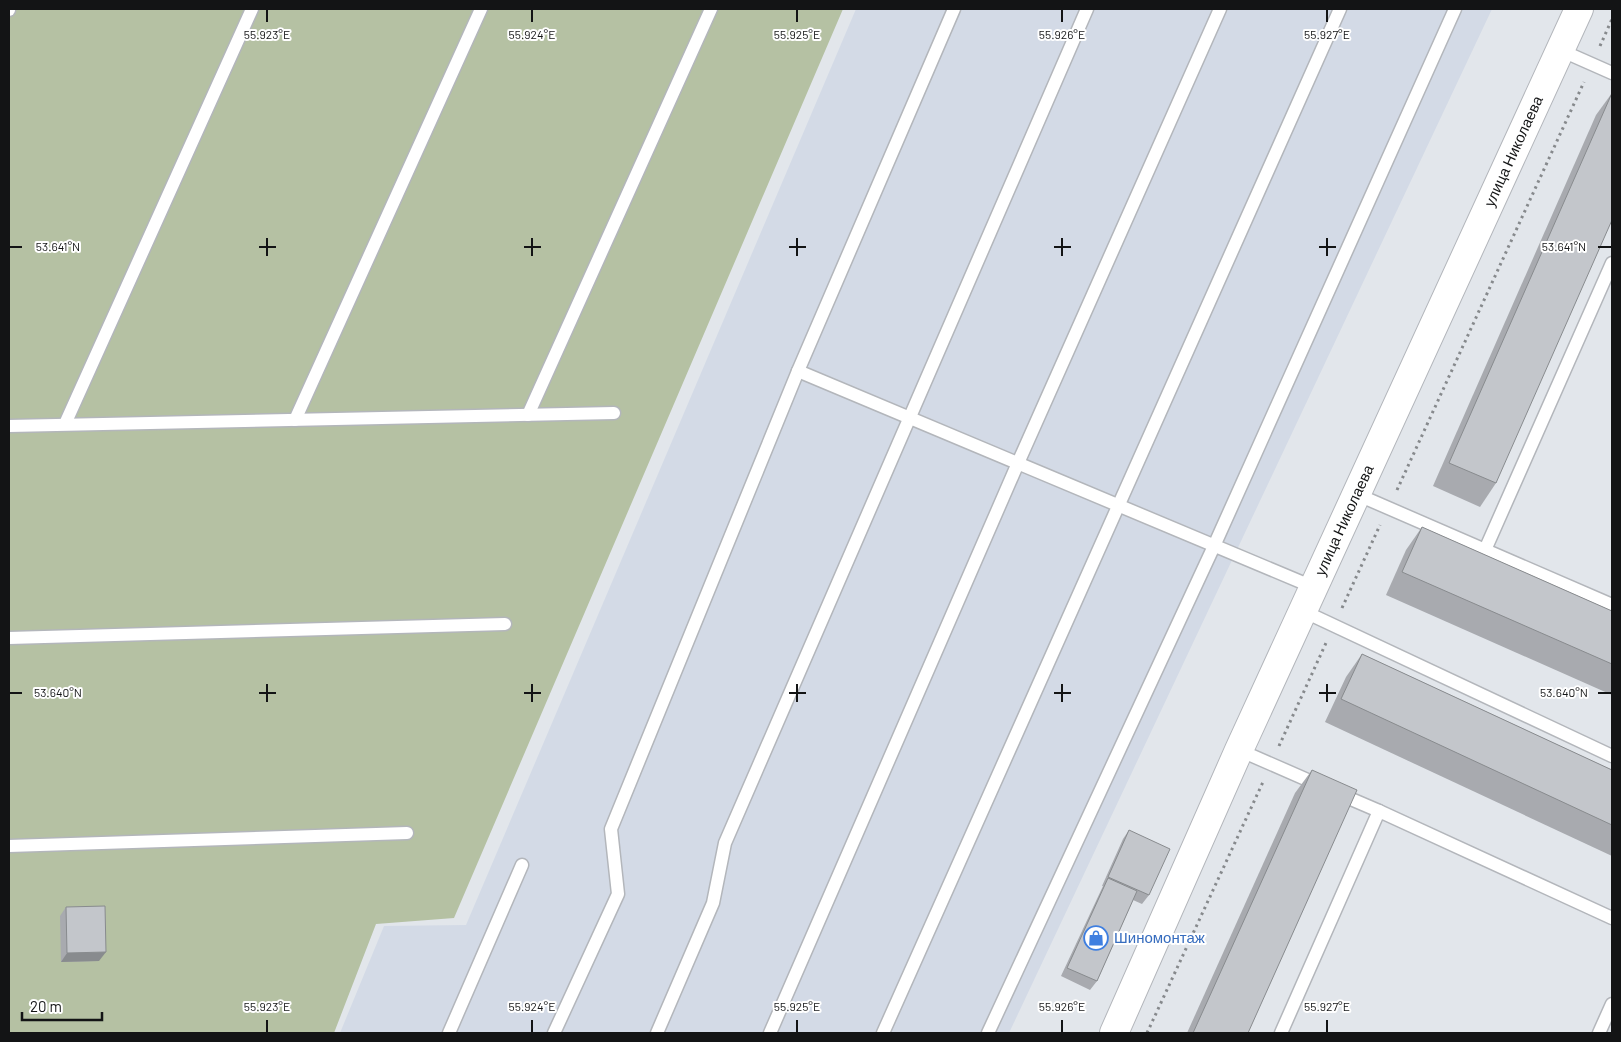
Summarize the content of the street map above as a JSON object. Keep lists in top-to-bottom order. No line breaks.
{"streets":{"main road":["улица Николаева"]},"places":{"shop":["Шиномонтаж"]},"scale_bar":"20 m","coordinates":["55.923°E","55.924°E","55.925°E","55.926°E","55.927°E","53.641°N","53.640°N"]}
